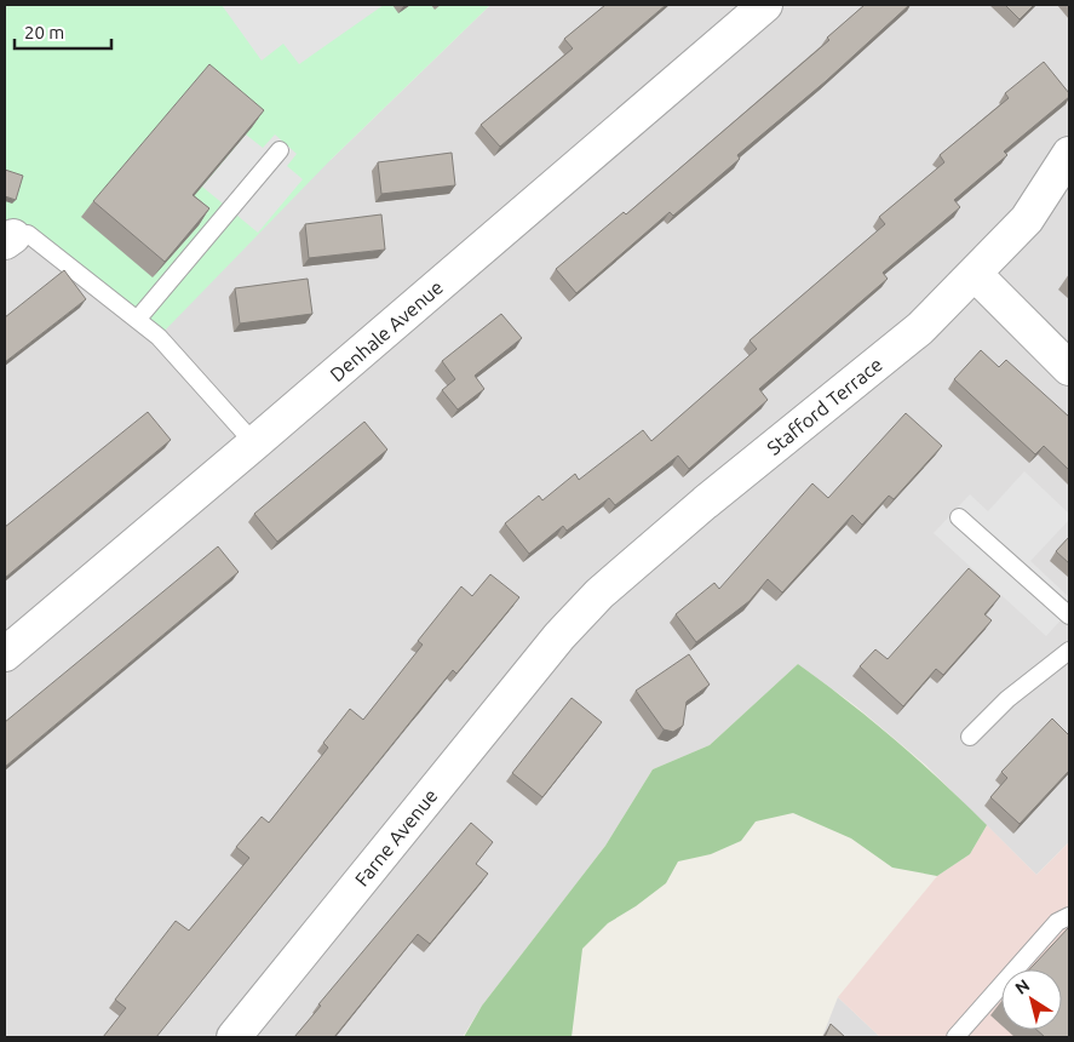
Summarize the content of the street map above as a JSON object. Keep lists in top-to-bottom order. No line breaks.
{"streets":{"street":["Denhale Avenue","Stafford Terrace","Farne Avenue"]},"crossings":[["Stafford Terrace","Farne Avenue"]],"scale_bar":"20 m","north":"top left"}
